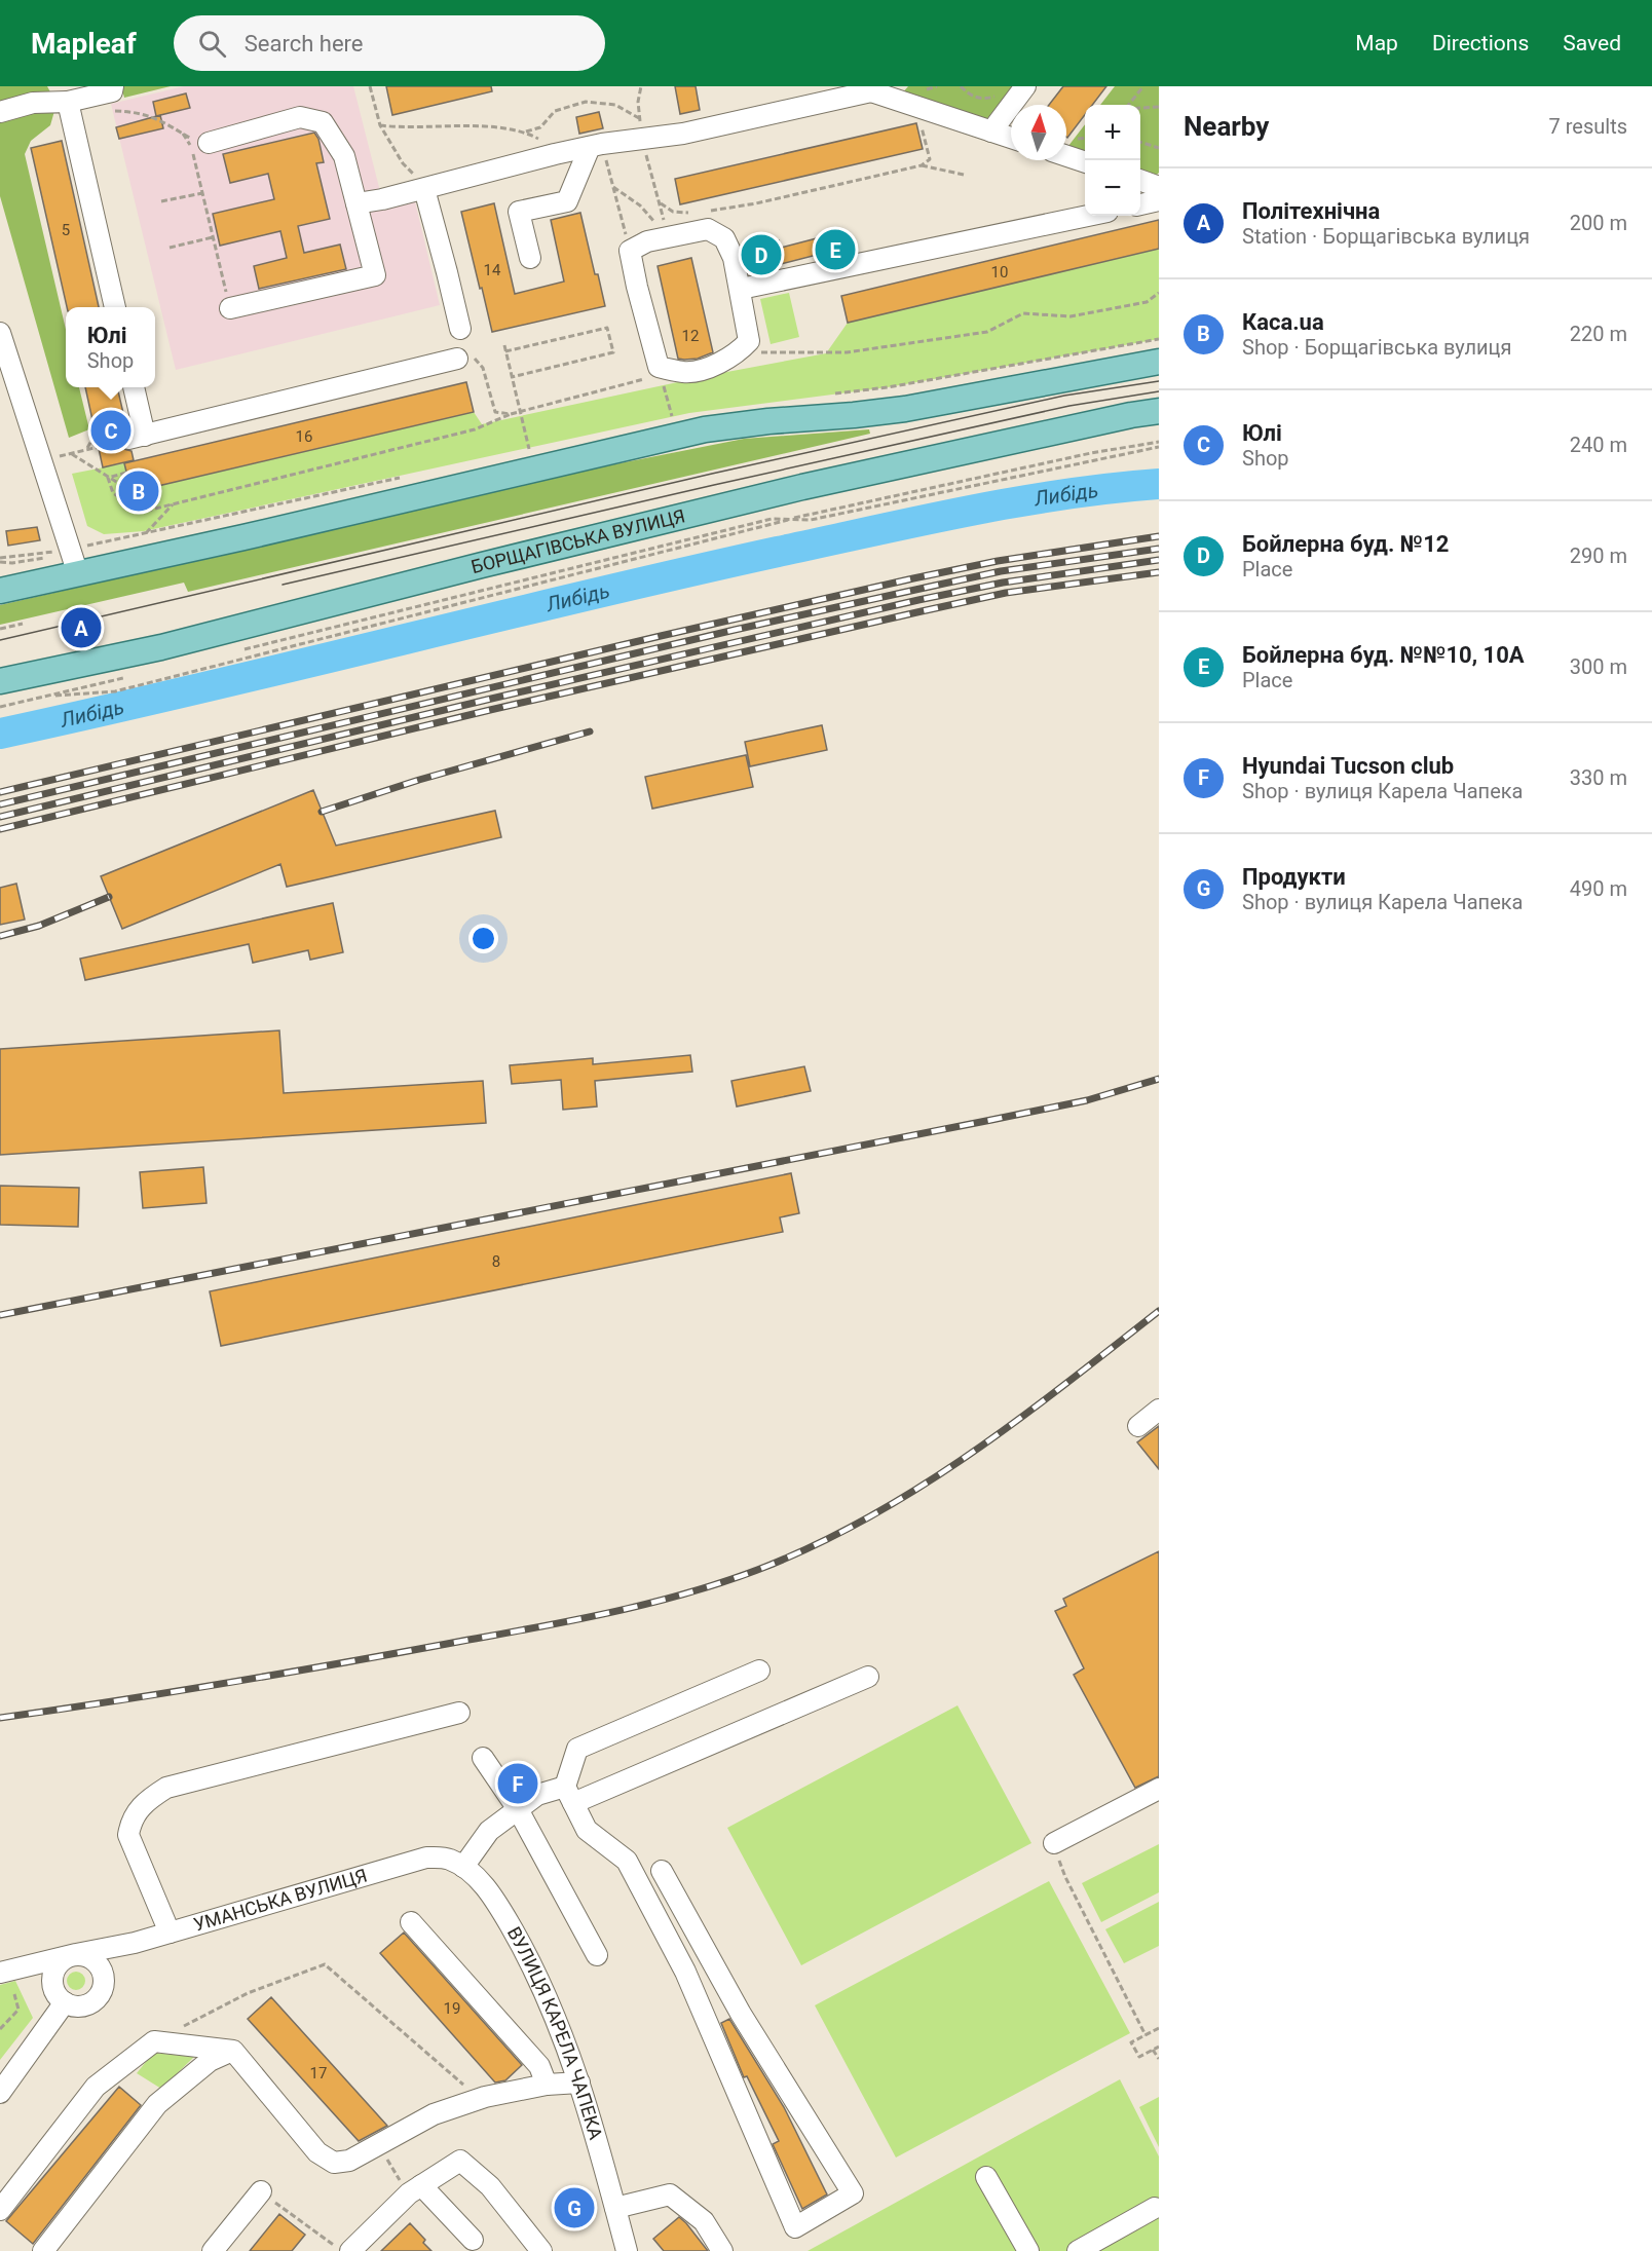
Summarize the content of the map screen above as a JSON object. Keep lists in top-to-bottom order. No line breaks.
{"streets":{"main road":["БОРЩАГІВСЬКА ВУЛИЦЯ"],"street":["УМАНСЬКА ВУЛИЦЯ","ВУЛИЦЯ КАРЕЛА ЧАПЕКА"]},"crossings":[["УМАНСЬКА ВУЛИЦЯ","ВУЛИЦЯ КАРЕЛА ЧАПЕКА"]],"water":["Либідь"],"house_numbers":["5","14","10","12","16","8","19","17"],"north":"top","page":{"header":"Mapleaf","search":"Search here","nav":["Map","Directions","Saved"],"heading":["Nearby","7 results"],"map_buttons":["+","−"],"list":[{"mark":"A","name":"Політехнічна","note":"Station · Борщагівська вулиця","value":"200 m"},{"mark":"B","name":"Каса.ua","note":"Shop · Борщагівська вулиця","value":"220 m"},{"mark":"C","name":"Юлі","note":"Shop","value":"240 m"},{"mark":"D","name":"Бойлерна буд. №12","note":"Place","value":"290 m"},{"mark":"E","name":"Бойлерна буд. №№10, 10А","note":"Place","value":"300 m"},{"mark":"F","name":"Hyundai Tucson club","note":"Shop · вулиця Карела Чапека","value":"330 m"},{"mark":"G","name":"Продукти","note":"Shop · вулиця Карела Чапека","value":"490 m"}],"pins":["E","D","C","B","A","F","G"],"popup":["Юлі","Shop"]}}
